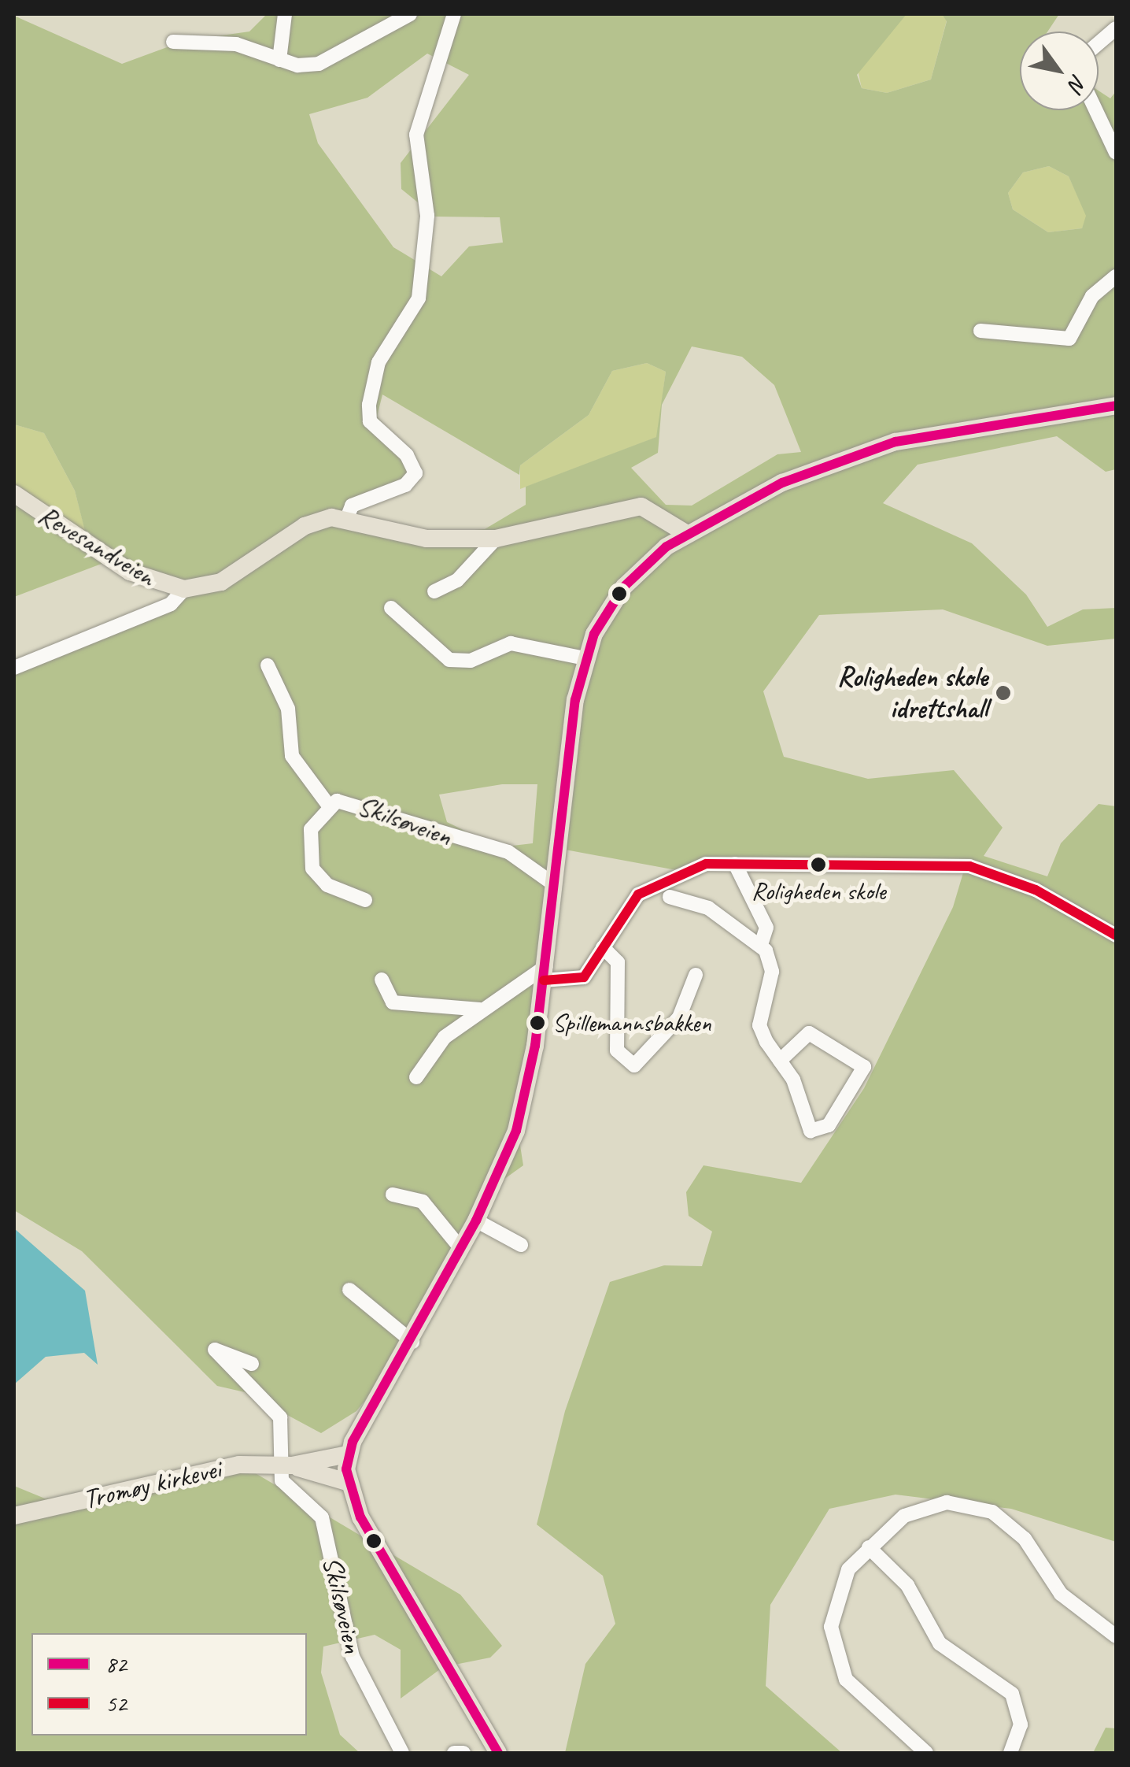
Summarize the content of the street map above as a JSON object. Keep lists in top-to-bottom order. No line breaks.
{"streets":{"main road":["Revesandveien","Skilsøveien","Tromøy kirkevei"]},"crossings":[["Skilsøveien","Tromøy kirkevei"]],"places":["Roligheden skole idrettshall","Roligheden skole","Spillemannsbakken"],"lines":["transit line 82","transit line 52"],"legend":["82","52"],"north":"bottom right"}
